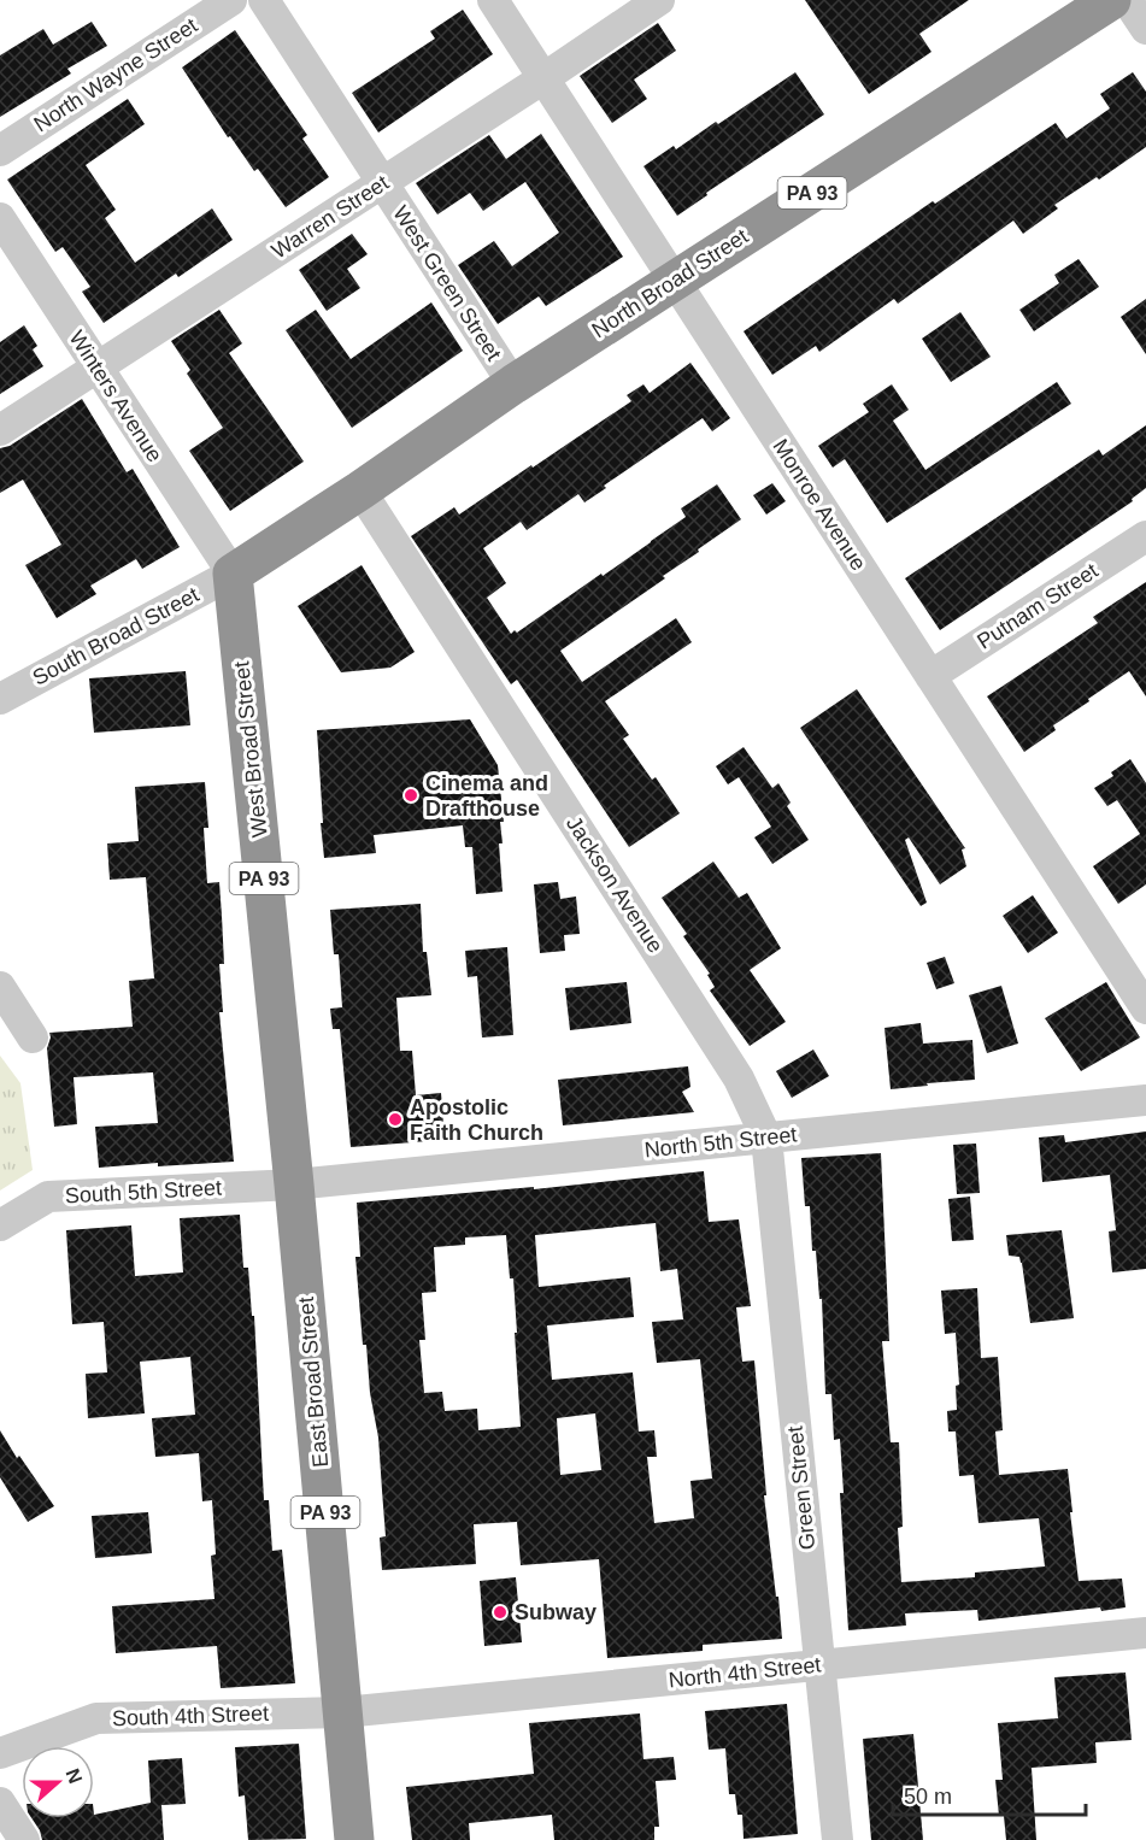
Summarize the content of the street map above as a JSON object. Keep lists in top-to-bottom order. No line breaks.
{"streets":{"highway":["PA 93","North Broad Street","West Broad Street","East Broad Street"],"street":["North Wayne Street","Warren Street","West Green Street","Winters Avenue","Monroe Avenue","Putnam Street","South Broad Street","Jackson Avenue","North 5th Street","South 5th Street","Green Street","North 4th Street","South 4th Street"]},"crossings":[["Warren Street","West Green Street"],["Warren Street","Winters Avenue"],["Warren Street","Monroe Avenue"],["West Green Street","North Broad Street"],["North Broad Street","Winters Avenue"],["North Broad Street","Monroe Avenue"],["North Broad Street","South Broad Street"],["North Broad Street","West Broad Street"],["North Broad Street","Jackson Avenue"],["Winters Avenue","South Broad Street"],["Winters Avenue","West Broad Street"],["Monroe Avenue","Putnam Street"],["South Broad Street","West Broad Street"],["West Broad Street","North 5th Street"],["West Broad Street","South 5th Street"],["West Broad Street","East Broad Street"],["Jackson Avenue","North 5th Street"],["Jackson Avenue","Green Street"],["North 5th Street","South 5th Street"],["North 5th Street","East Broad Street"],["North 5th Street","Green Street"],["South 5th Street","East Broad Street"],["East Broad Street","North 4th Street"],["East Broad Street","South 4th Street"],["Green Street","North 4th Street"],["North 4th Street","South 4th Street"]],"places":["Cinema and Drafthouse","Apostolic Faith Church","Subway"],"scale_bar":"50 m","north":"right"}
